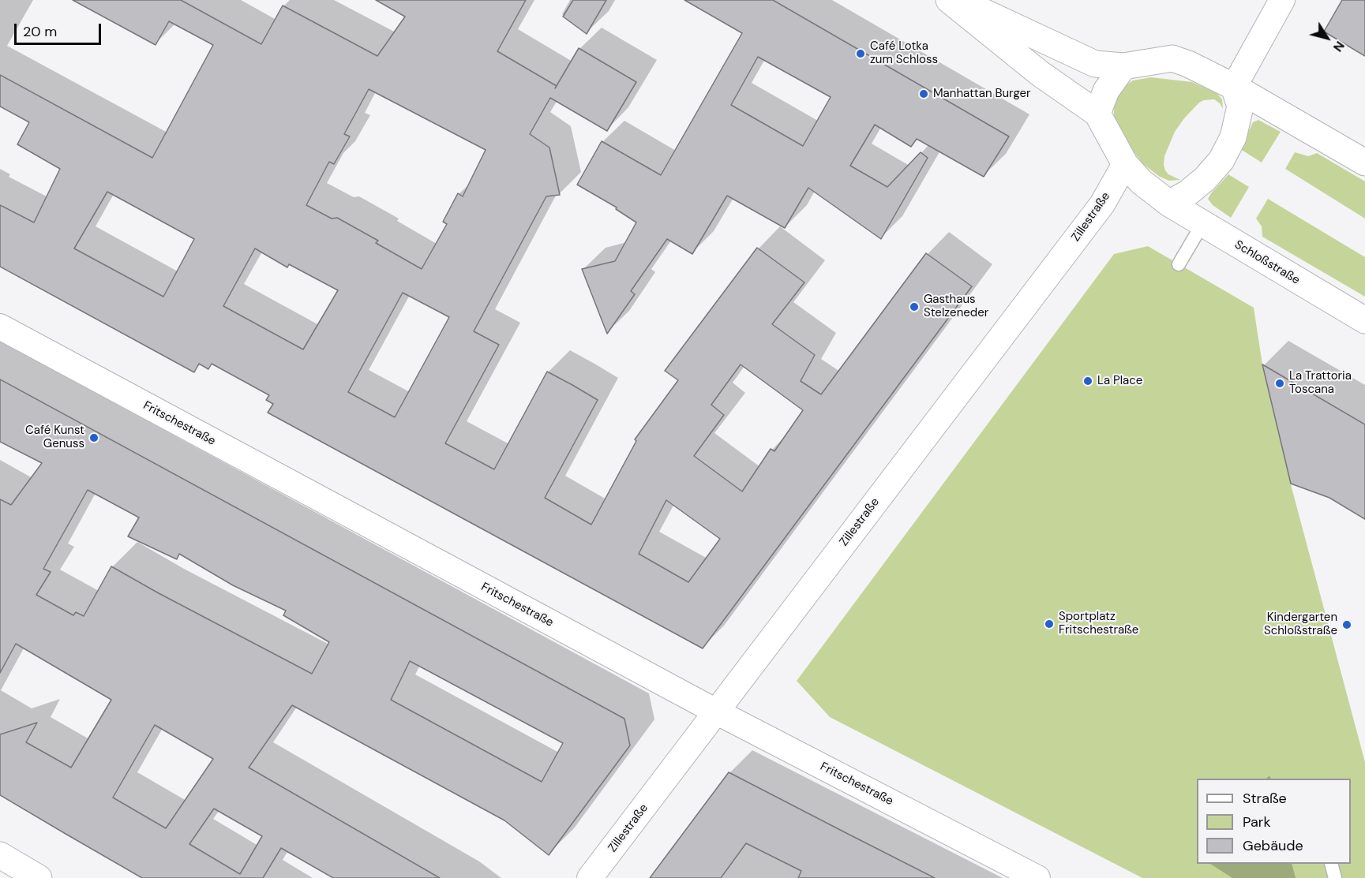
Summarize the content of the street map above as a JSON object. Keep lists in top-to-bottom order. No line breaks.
{"streets":{"street":["Zillestraße","Schloßstraße","Fritschestraße"]},"crossings":[["Zillestraße","Schloßstraße"],["Zillestraße","Fritschestraße"]],"places":["Café Lotka zum Schloss","Manhattan Burger","Gasthaus Stelzeneder","La Place","La Trattoria Toscana","Café Kunst Genuss","Sportplatz Fritschestraße","Kindergarten Schloßstraße"],"legend":["Straße","Park","Gebäude"],"scale_bar":"20 m","north":"bottom right"}
